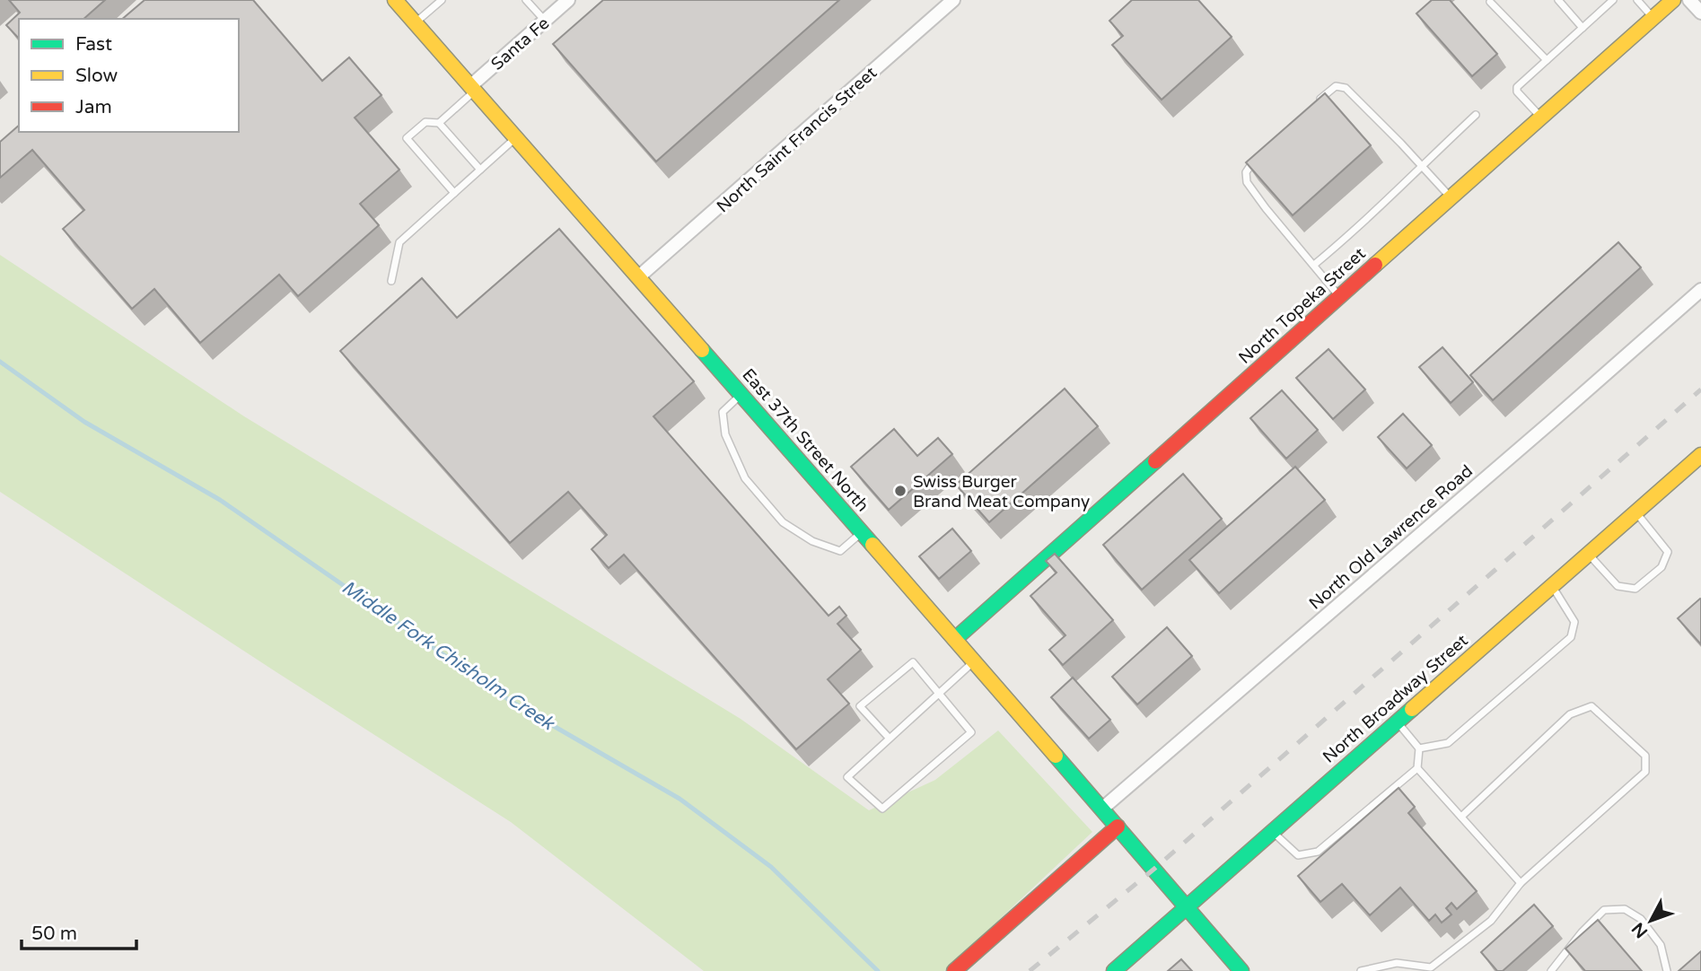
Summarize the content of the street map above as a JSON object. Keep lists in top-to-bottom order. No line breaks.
{"streets":{"main road":["North Topeka Street","East 37th Street North","North Broadway Street"],"street":["Santa Fe","North Saint Francis Street","North Old Lawrence Road"]},"crossings":[["Santa Fe","East 37th Street North"],["North Saint Francis Street","East 37th Street North"],["North Topeka Street","East 37th Street North"],["East 37th Street North","North Old Lawrence Road"],["East 37th Street North","North Broadway Street"]],"water":["Middle Fork Chisholm Creek"],"places":["Swiss Burger Brand Meat Company"],"legend":["Fast","Slow","Jam"],"scale_bar":"50 m","north":"bottom left"}
